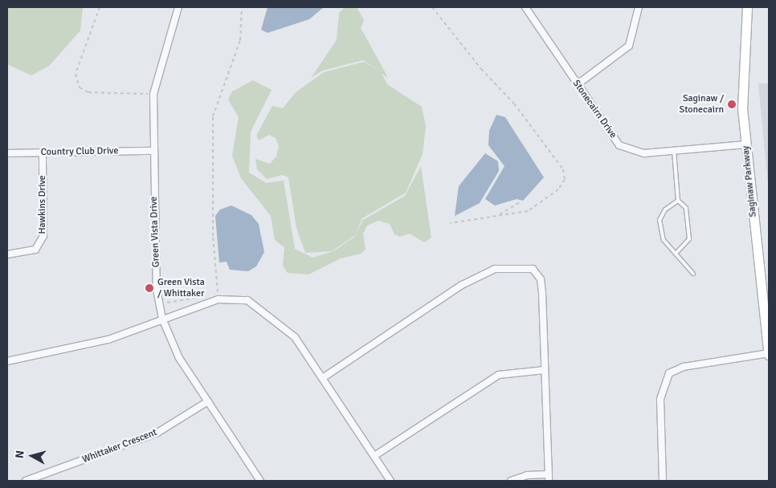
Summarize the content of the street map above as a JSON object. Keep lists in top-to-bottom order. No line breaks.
{"streets":{"street":["Stonecairn Drive","Country Club Drive","Saginaw Parkway","Hawkins Drive","Green Vista Drive","Whittaker Crescent"]},"crossings":[["Stonecairn Drive","Saginaw Parkway"],["Country Club Drive","Hawkins Drive"],["Country Club Drive","Green Vista Drive"],["Green Vista Drive","Whittaker Crescent"]],"places":["Saginaw / Stonecairn","Green Vista / Whittaker"],"north":"left"}
